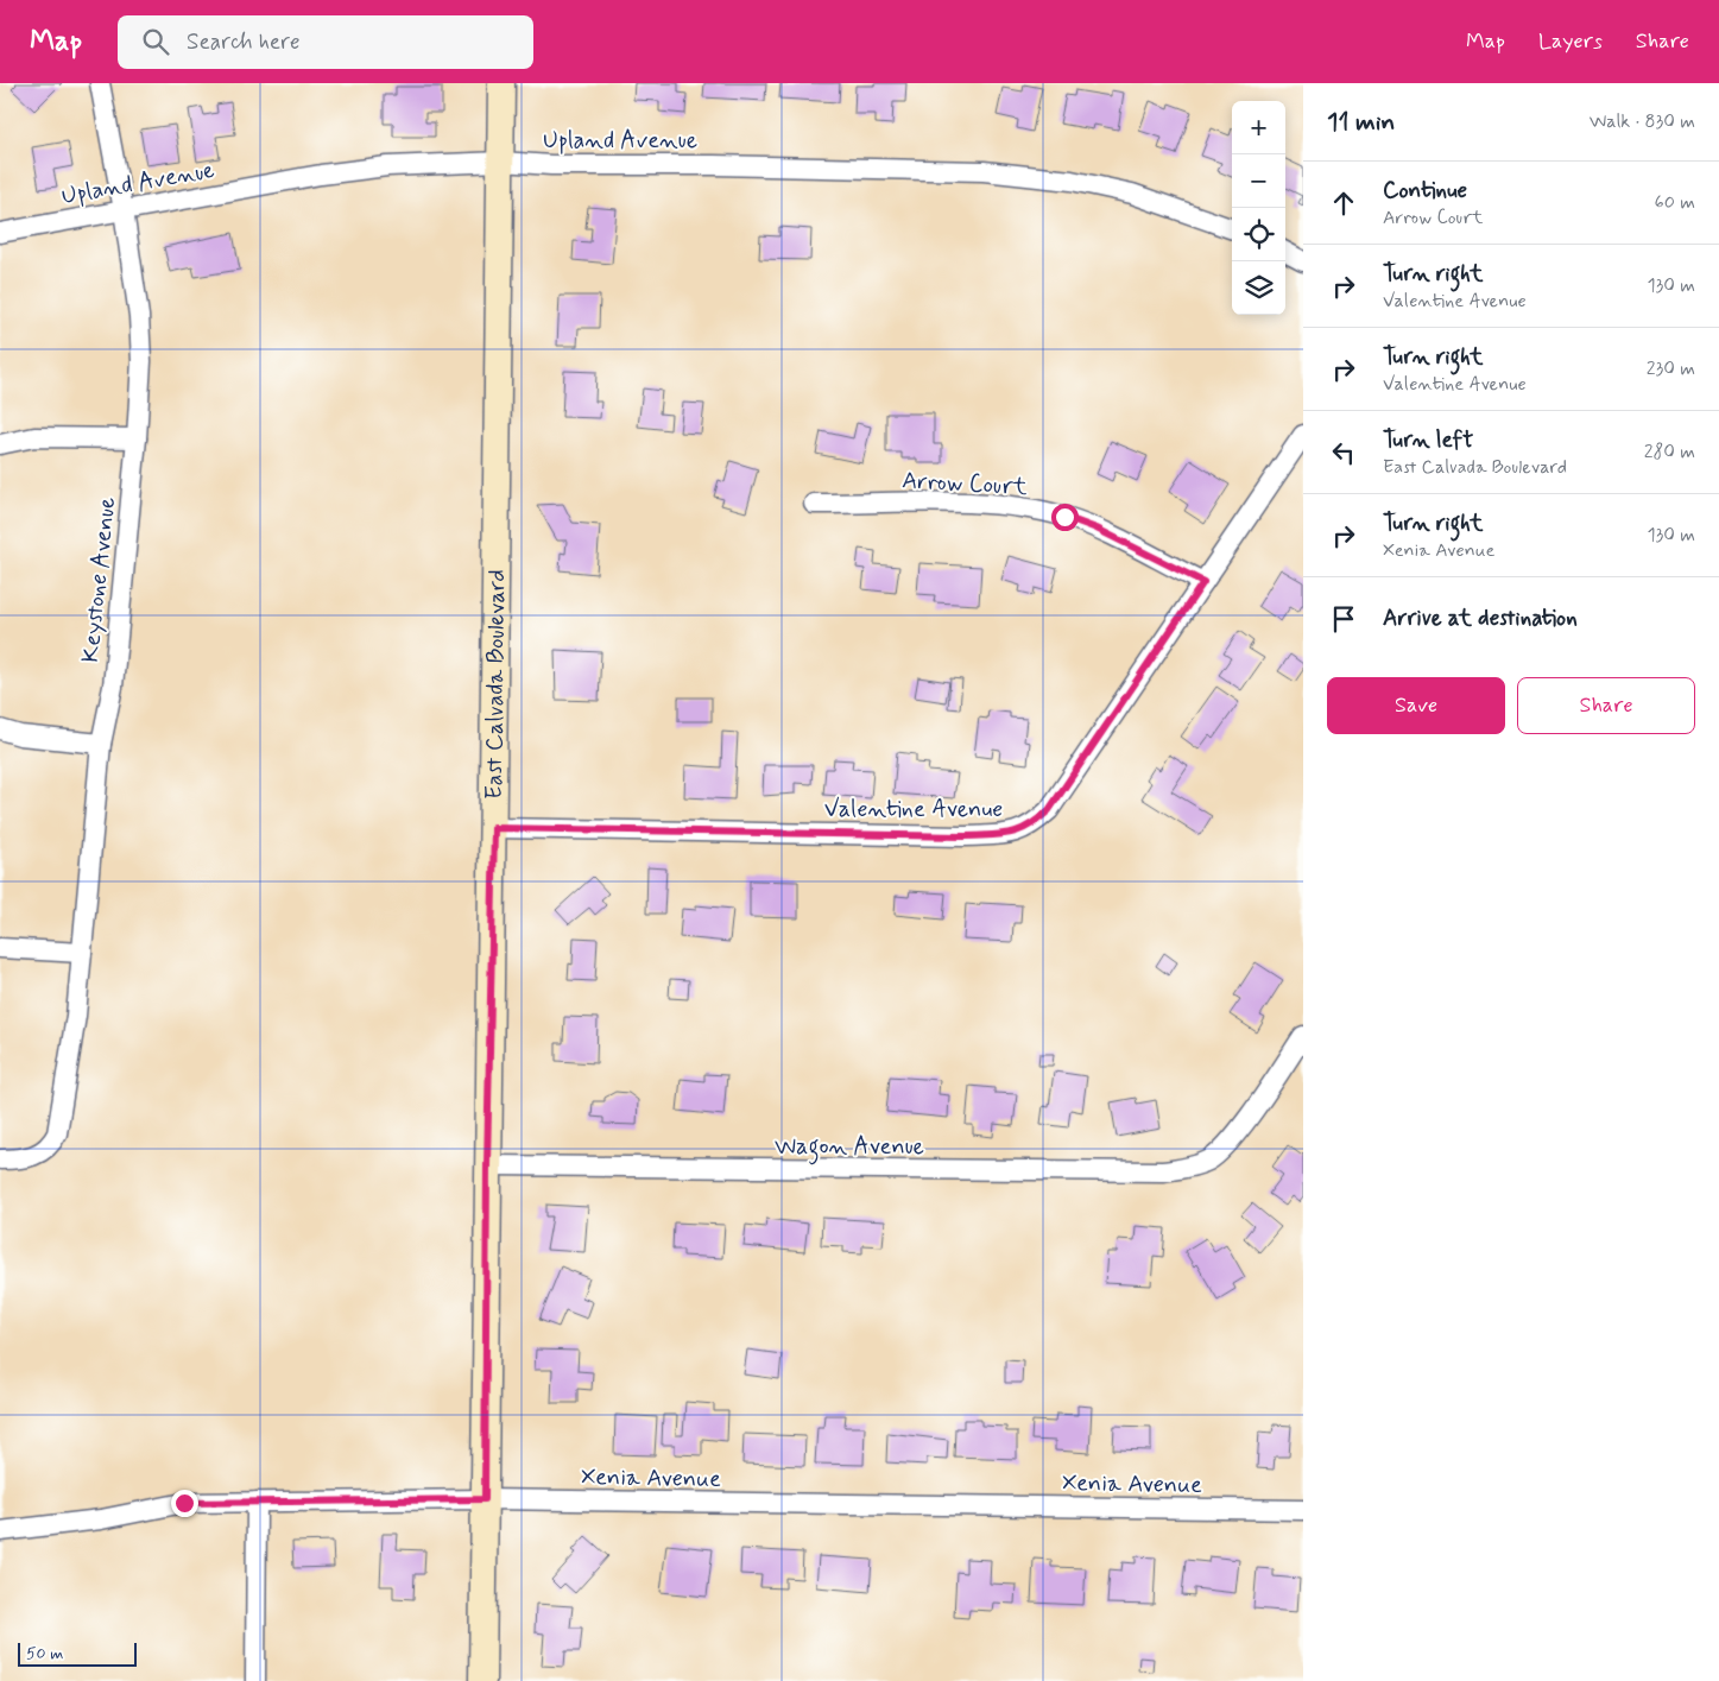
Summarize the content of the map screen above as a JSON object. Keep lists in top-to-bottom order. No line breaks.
{"streets":{"main road":["East Calvada Boulevard"],"street":["Upland Avenue","Arrow Court","Keystone Avenue","Valentine Avenue","Wagon Avenue","Xenia Avenue"]},"crossings":[["Upland Avenue","Keystone Avenue"],["Upland Avenue","East Calvada Boulevard"],["Arrow Court","Valentine Avenue"],["East Calvada Boulevard","Valentine Avenue"],["East Calvada Boulevard","Wagon Avenue"],["East Calvada Boulevard","Xenia Avenue"]],"scale_bar":"50 m","page":{"header":"Map","search":"Search here","nav":["Map","Layers","Share"],"heading":["11 min","Walk · 830 m"],"map_buttons":["+","−"],"list":[["Continue","Arrow Court","60 m"],["Turn right","Valentine Avenue","130 m"],["Turn right","Valentine Avenue","230 m"],["Turn left","East Calvada Boulevard","280 m"],["Turn right","Xenia Avenue","130 m"],"Arrive at destination"],"buttons":["Save","Share"],"scale":"50 m"}}
